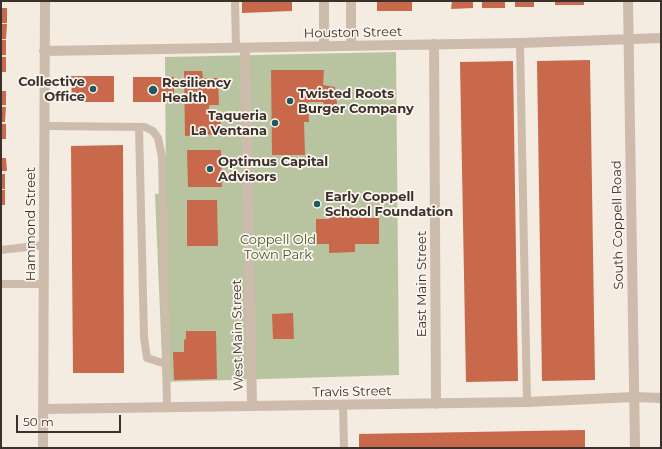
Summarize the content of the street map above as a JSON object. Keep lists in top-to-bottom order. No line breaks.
{"streets":{"street":["Houston Street","Hammond Street","South Coppell Road","East Main Street","West Main Street","Travis Street"]},"crossings":[["Houston Street","Hammond Street"],["Houston Street","South Coppell Road"],["Houston Street","East Main Street"],["Houston Street","West Main Street"],["Hammond Street","Travis Street"],["South Coppell Road","Travis Street"],["East Main Street","Travis Street"],["West Main Street","Travis Street"]],"parks":["Coppell Old Town Park"],"places":["Collective Office","Resiliency Health","Twisted Roots Burger Company","Taqueria La Ventana","Optimus Capital Advisors","Early Coppell School Foundation"],"scale_bar":"50 m"}
